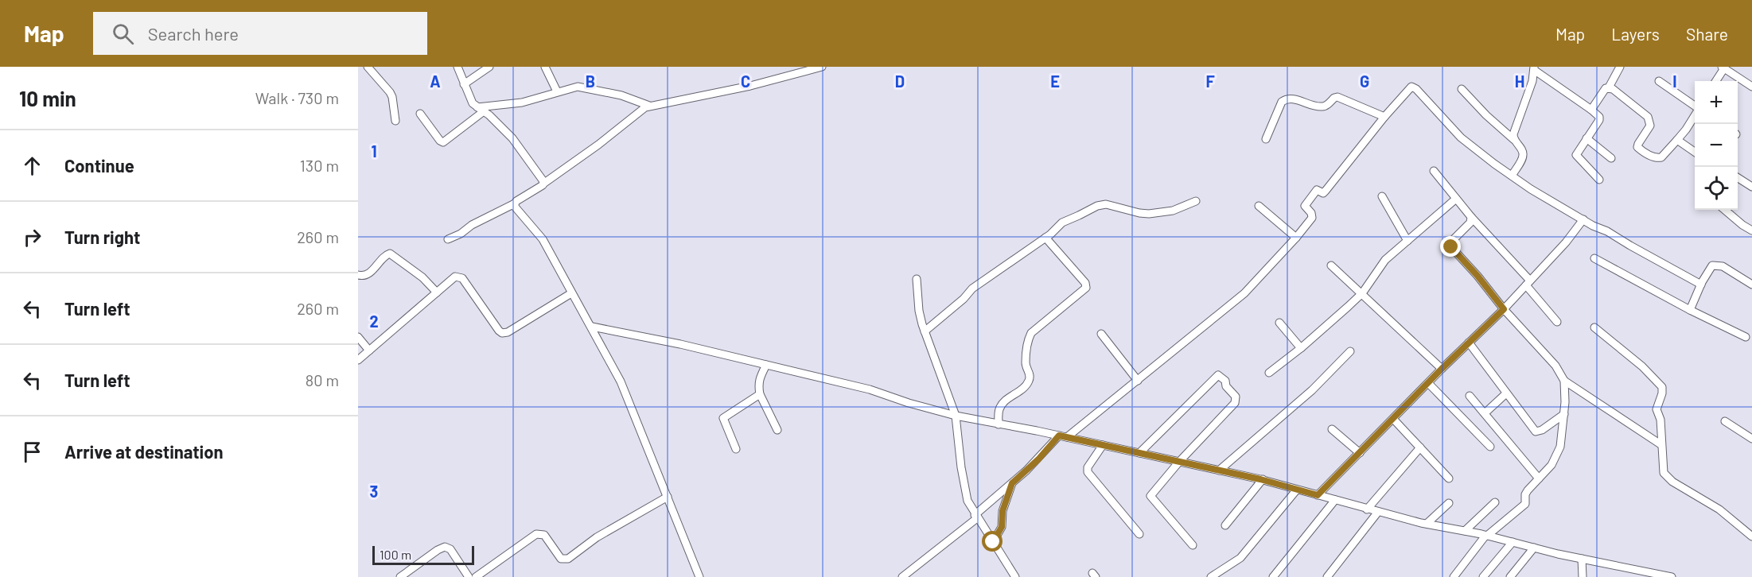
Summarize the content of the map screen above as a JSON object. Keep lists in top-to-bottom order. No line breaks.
{"scale_bar":"100 m","page":{"header":"Map","search":"Search here","nav":["Map","Layers","Share"],"heading":["10 min","Walk · 730 m"],"map_buttons":["+","−"],"list":[["Continue","130 m"],["Turn right","260 m"],["Turn left","260 m"],["Turn left","80 m"],"Arrive at destination"],"scale":"100 m"},"grid":{"columns":["A","B","C","D","E","F","G","H","I"],"rows":["1","2","3"]}}
